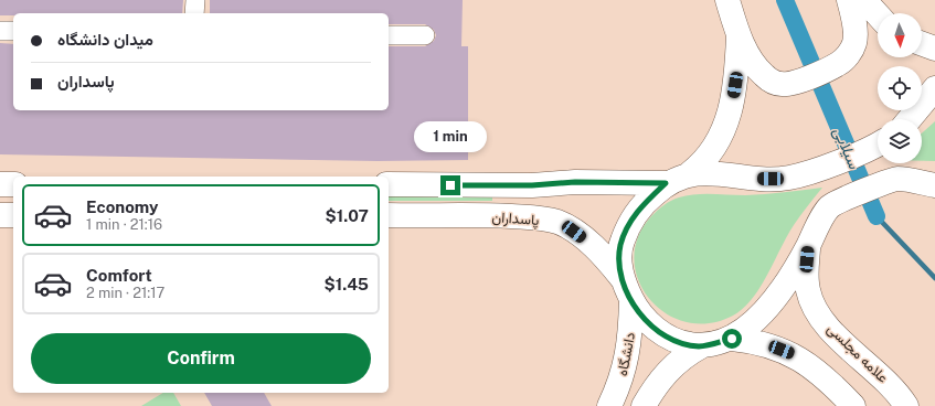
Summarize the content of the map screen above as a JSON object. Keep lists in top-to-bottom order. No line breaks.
{"streets":{"main road":["پاسداران","علامه مجلسی","دانشگاه"]},"crossings":[["پاسداران","دانشگاه"]],"water":["سیلابی"],"north":"bottom","page":{"banner":["میدان دانشگاه","پاسداران"],"bubble":"1 min","list":[{"name":"Economy","note":"1 min · 21:16","value":"$1.07"},{"name":"Comfort","note":"2 min · 21:17","value":"$1.45"}],"buttons":"Confirm"}}
